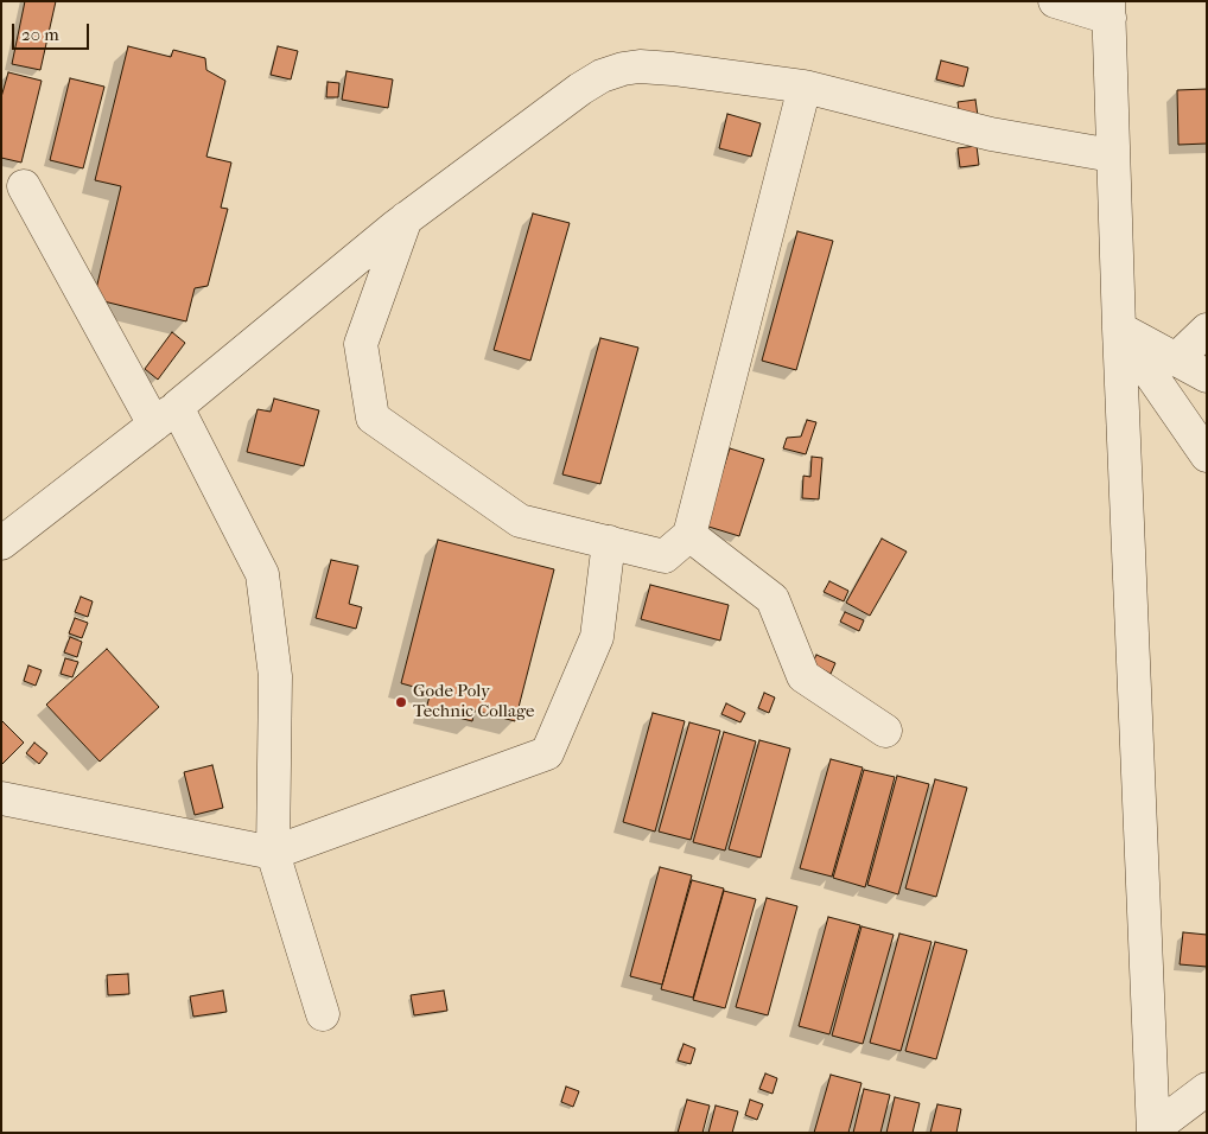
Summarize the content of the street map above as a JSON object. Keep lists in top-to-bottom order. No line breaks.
{"places":["Gode Poly Technic Collage"],"scale_bar":"20 m"}
